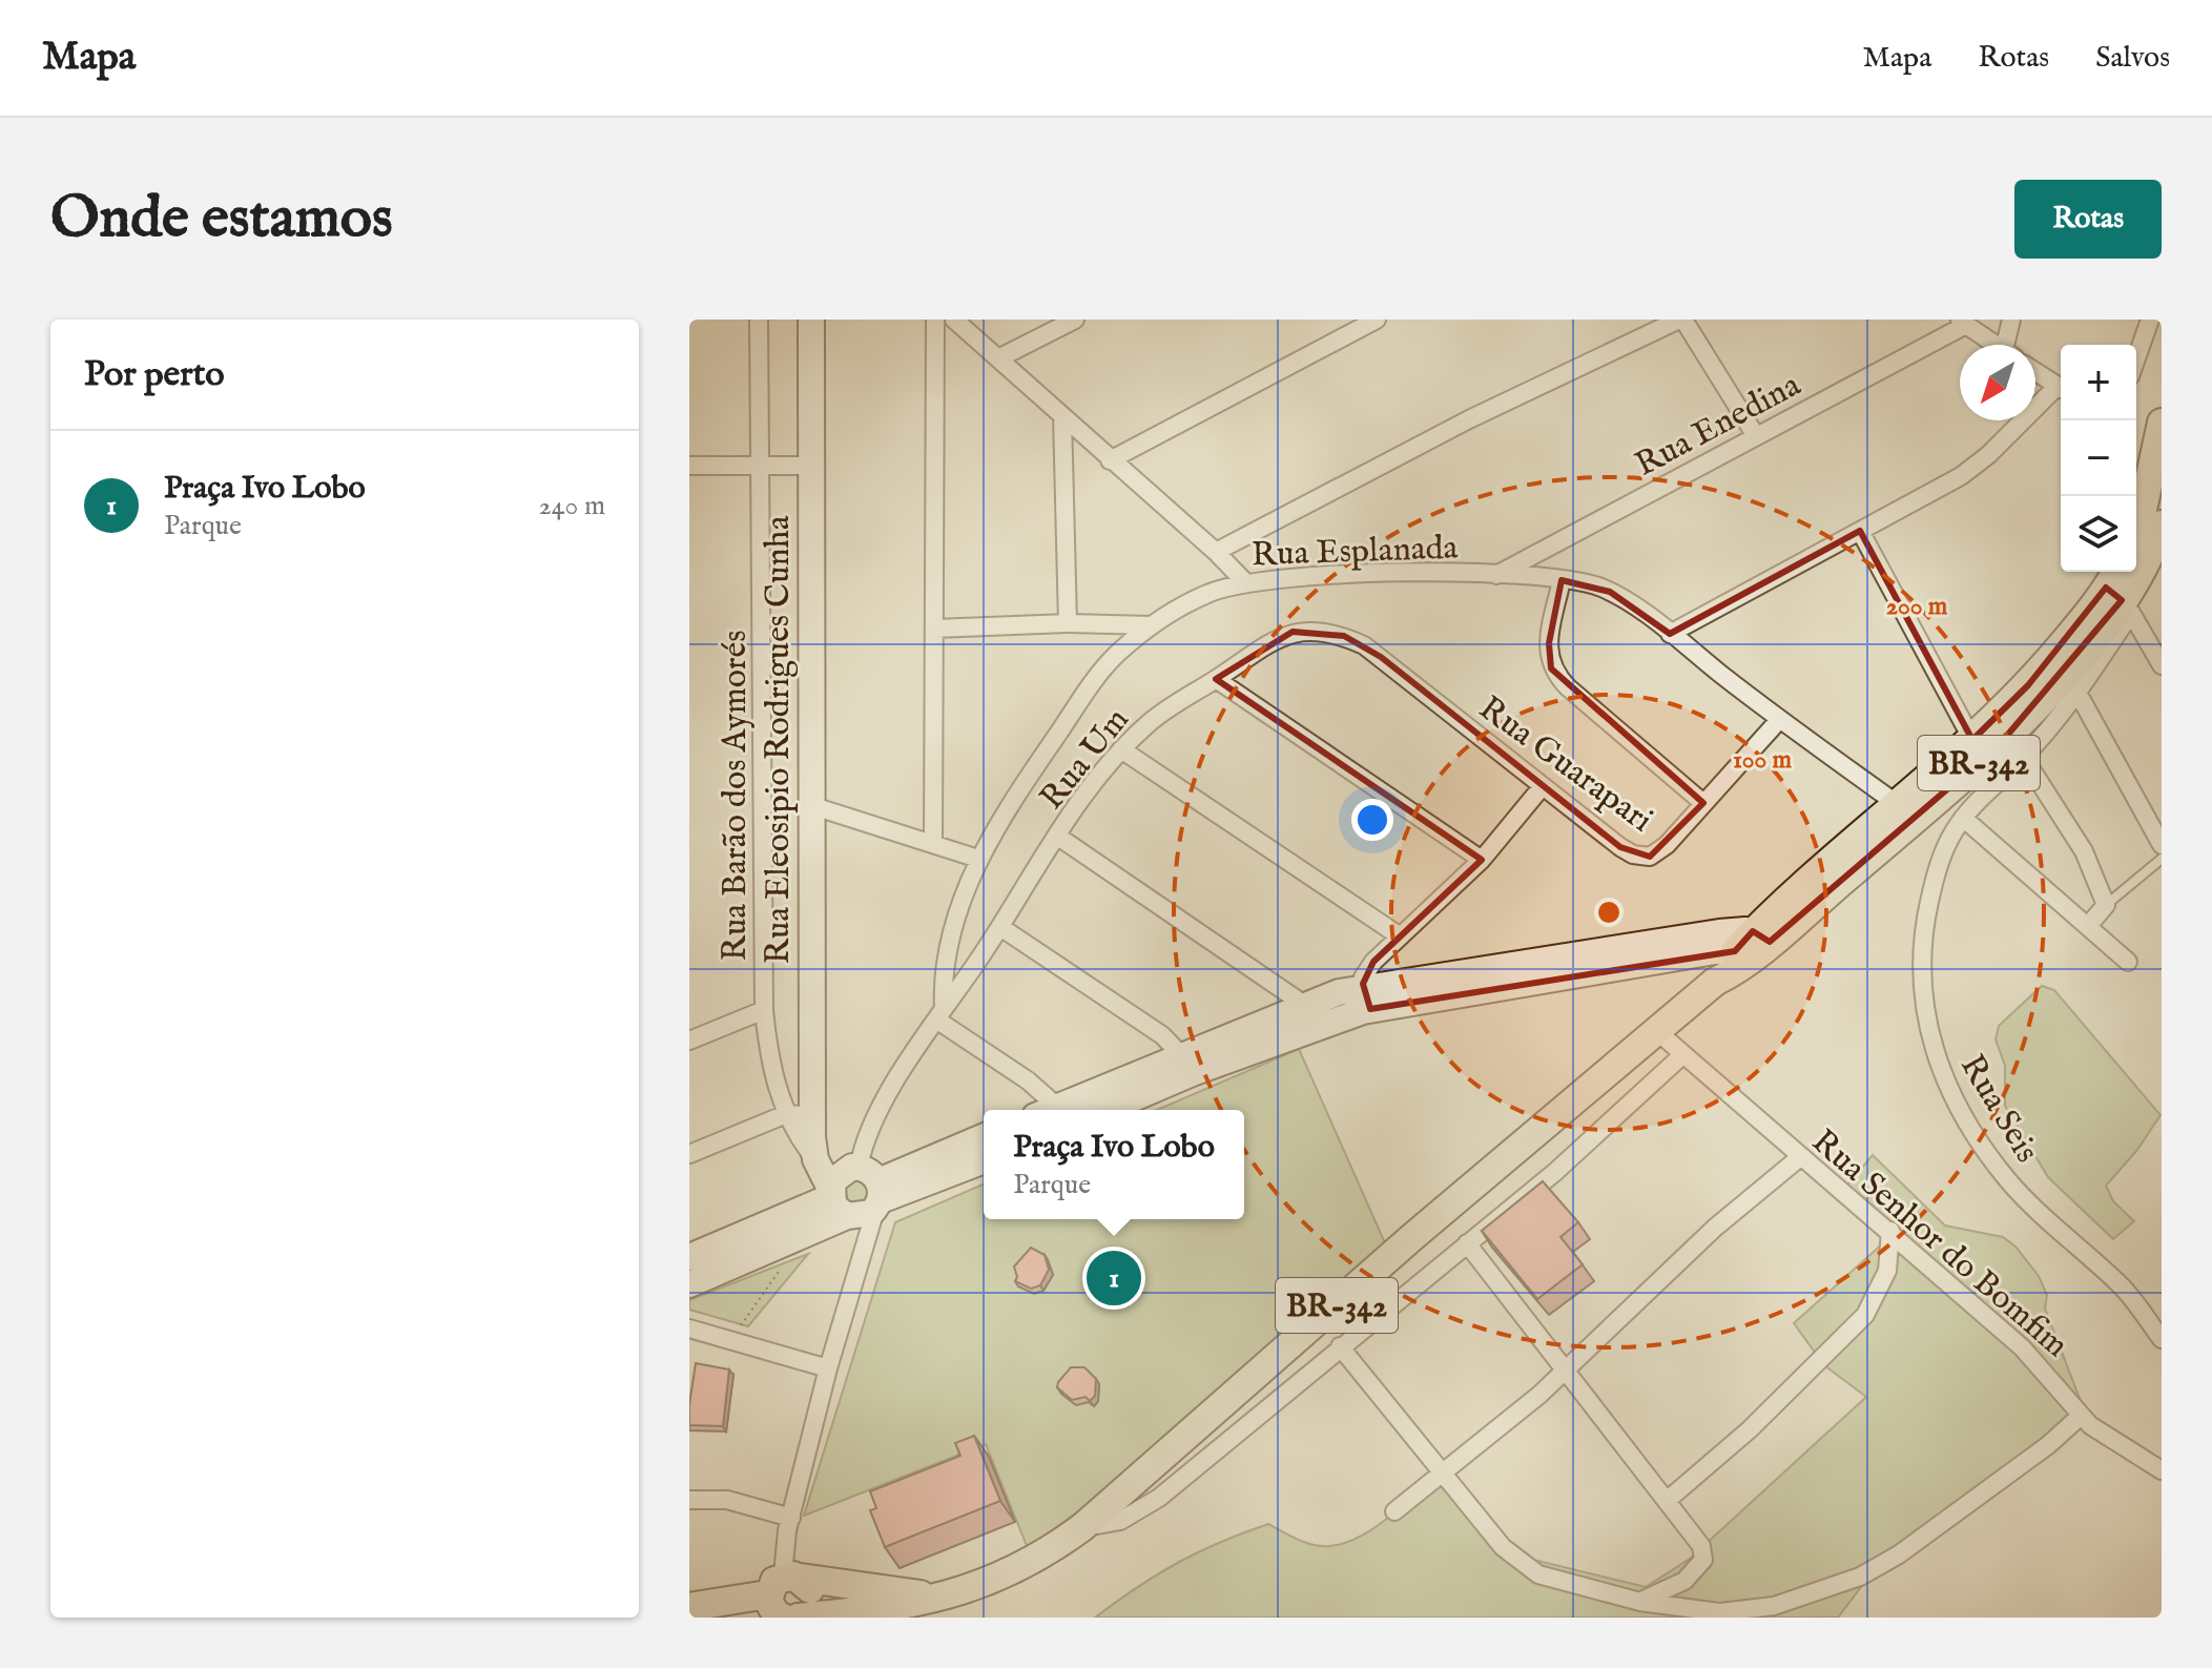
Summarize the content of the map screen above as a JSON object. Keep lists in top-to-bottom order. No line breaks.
{"streets":{"main road":["BR-342"],"street":["Rua Enedina","Rua Esplanada","Rua Eleosipio Rodrigues Cunha","Rua Um","Rua Guarapari","Rua Barão dos Aymorés","Rua Seis","Rua Senhor do Bomfim"]},"crossings":[["Rua Enedina","Rua Esplanada"],["Rua Esplanada","Rua Um"],["Rua Esplanada","Rua Guarapari"],["Rua Esplanada","BR-342"],["Rua Eleosipio Rodrigues Cunha","Rua Barão dos Aymorés"],["Rua Um","Rua Guarapari"],["Rua Um","BR-342"],["BR-342","Rua Seis"],["BR-342","Rua Senhor do Bomfim"]],"north":"bottom left","page":{"header":"Mapa","nav":["Mapa","Rotas","Salvos"],"buttons":"Rotas","title":"Onde estamos","heading":"Por perto","map_buttons":["+","−"],"list":[{"mark":"1","name":"Praça Ivo Lobo","note":"Parque","value":"240 m"}],"popup":["Praça Ivo Lobo","Parque"],"pins":"1"},"rings":["200 m","100 m"]}
